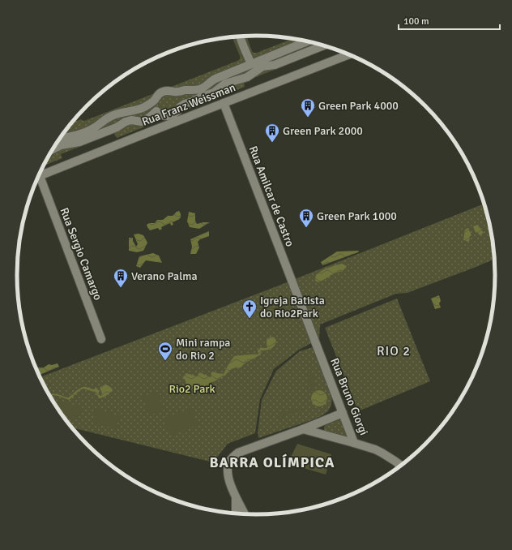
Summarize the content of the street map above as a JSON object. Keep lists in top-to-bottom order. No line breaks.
{"streets":{"street":["Rua Franz Weissman","Rua Amilcar de Castro","Rua Sergio Camargo","Rua Bruno Giorgi"]},"crossings":[["Rua Franz Weissman","Rua Amilcar de Castro"],["Rua Franz Weissman","Rua Sergio Camargo"],["Rua Amilcar de Castro","Rua Bruno Giorgi"]],"districts":["RIO 2","BARRA OLÍMPICA"],"parks":["Rio2 Park"],"places":{"building":["Green Park 4000","Green Park 2000","Green Park 1000","Verano Palma"],"church":["Igreja Batista do Rio2Park"],"sports":["Mini rampa do Rio 2"]},"scale_bar":"100 m"}
